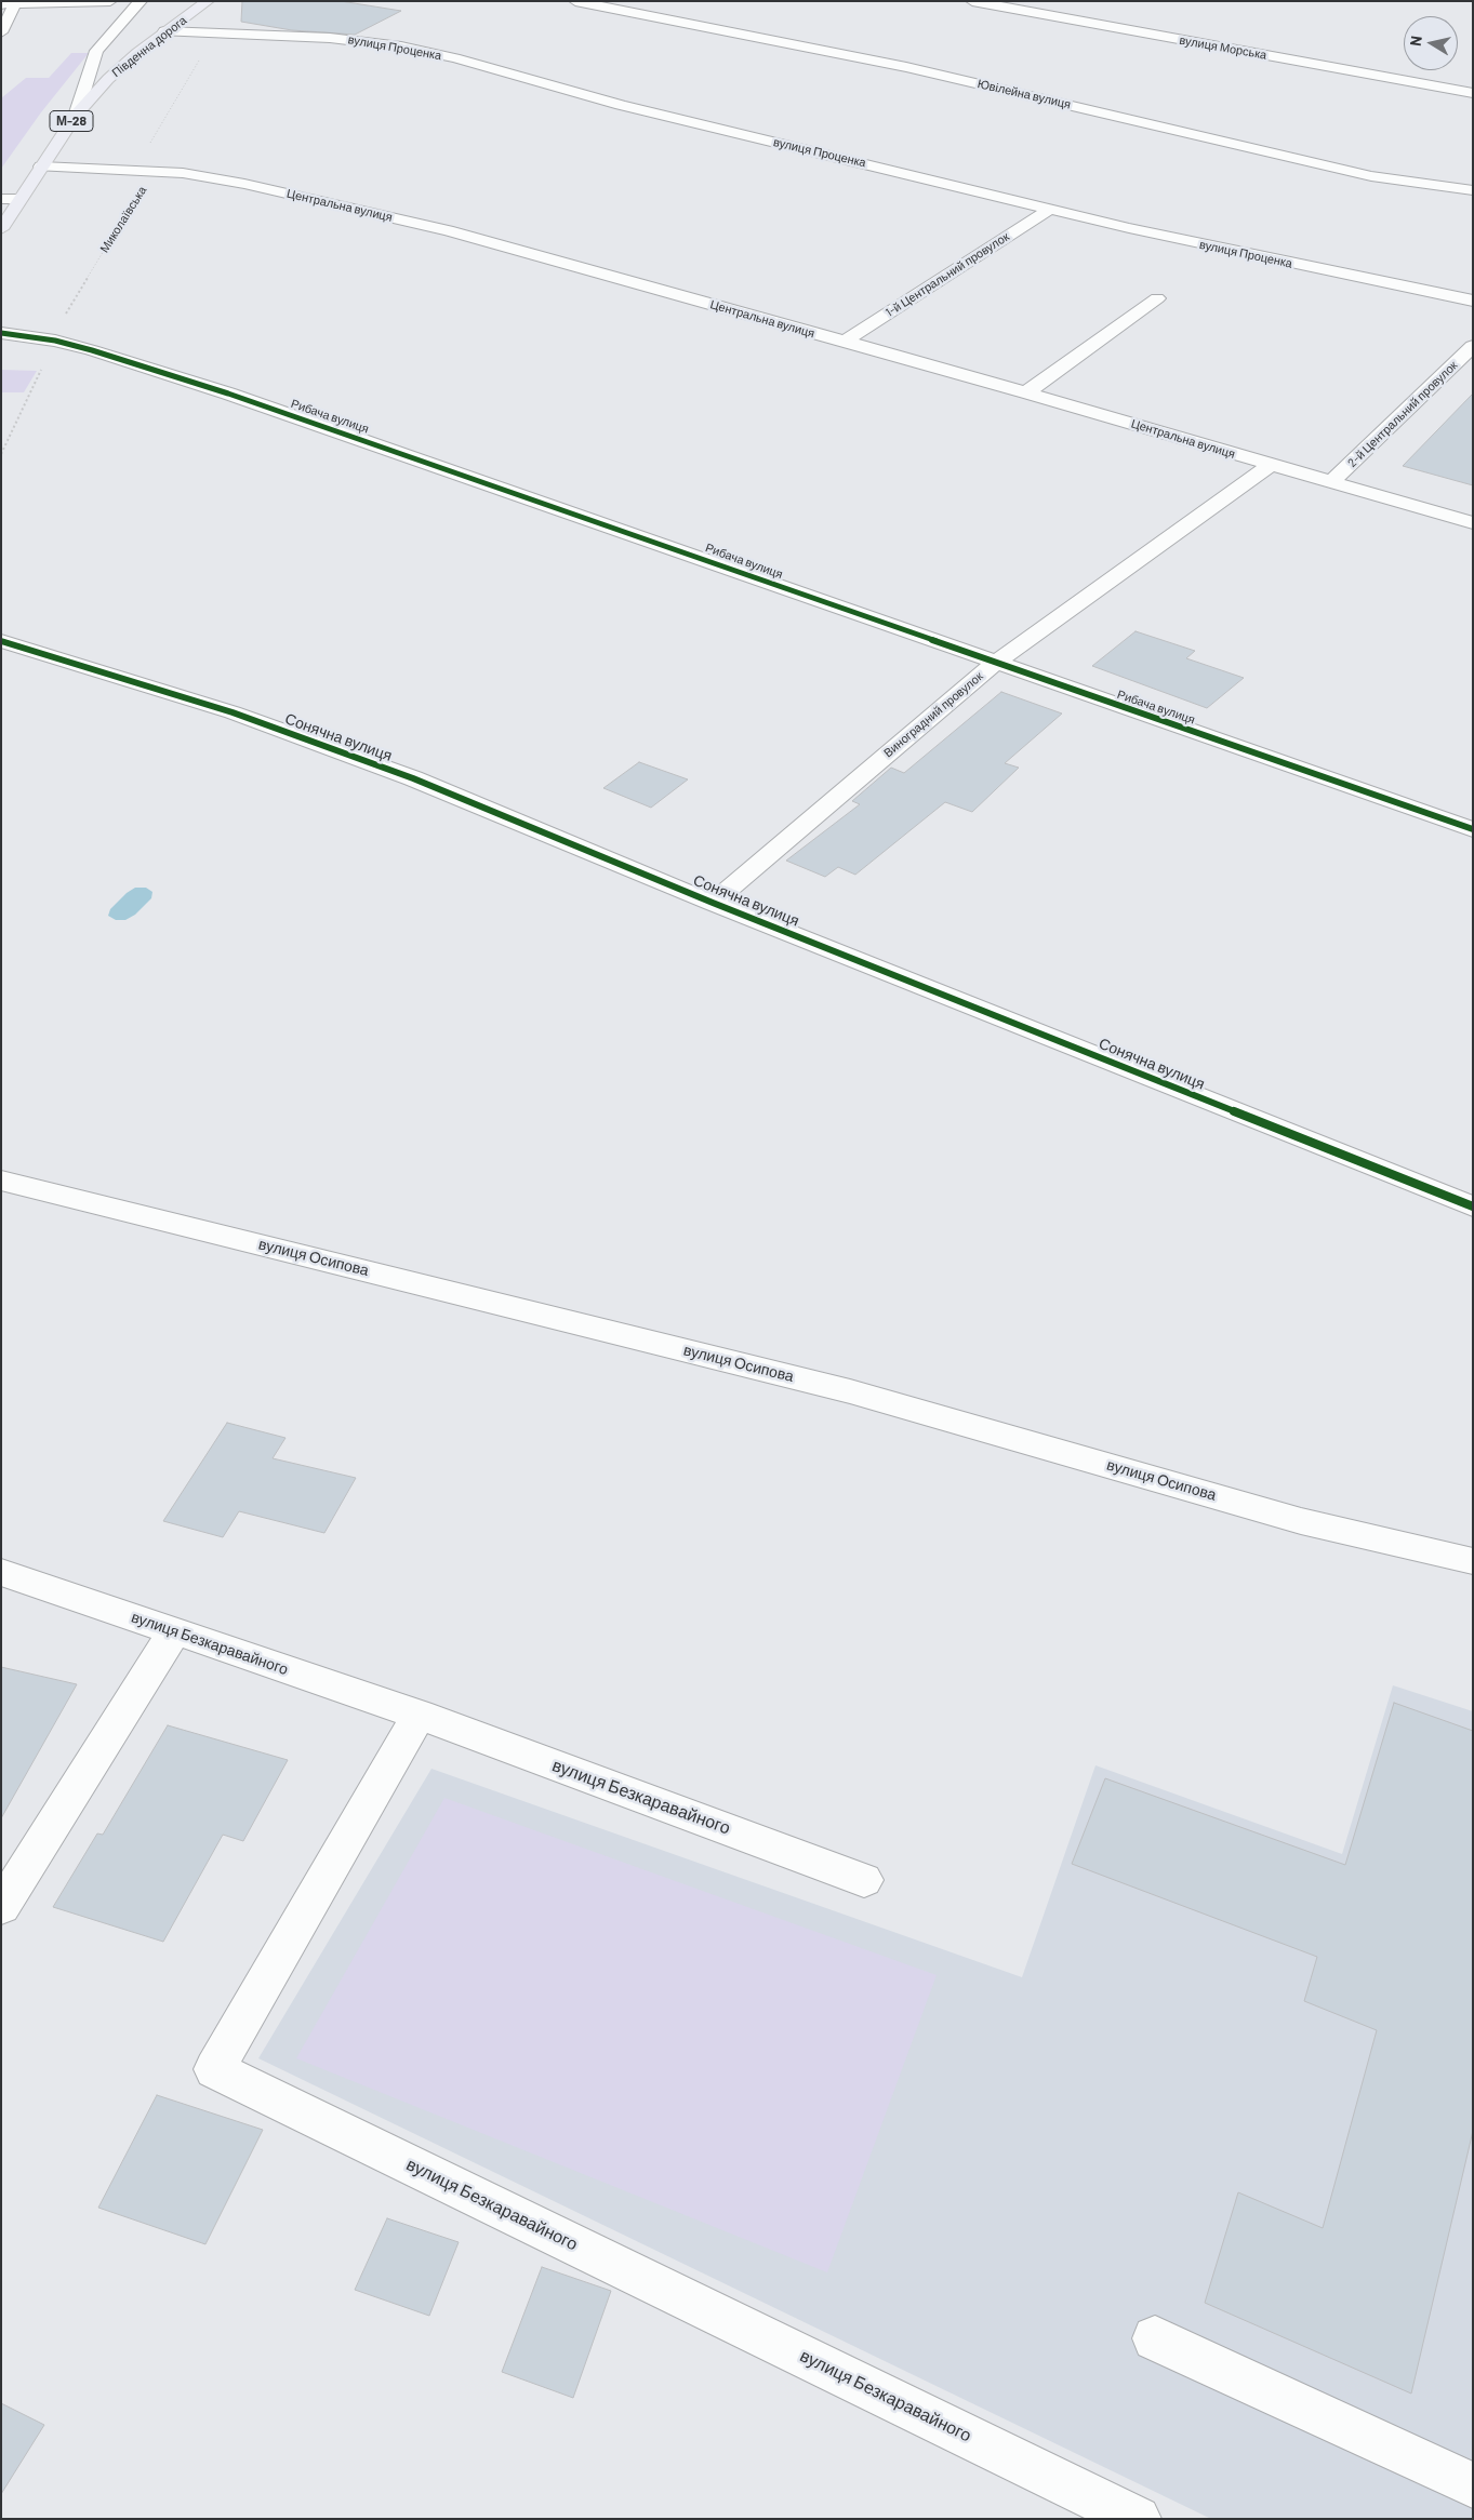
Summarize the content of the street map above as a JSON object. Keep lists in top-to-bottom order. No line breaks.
{"streets":{"highway":["Південна дорога","М-28"],"street":["вулиця Проценка","вулиця Морська","Ювілейна вулиця","Центральна вулиця","1-й Центральний провулок","2-й Центральний провулок","Рибача вулиця","Виноградний провулок","Сонячна вулиця","вулиця Осипова","вулиця Безкаравайного"],"path":["Миколаївська"]},"crossings":[["Південна дорога","вулиця Проценка"],["Південна дорога","Центральна вулиця"],["вулиця Проценка","Миколаївська"],["вулиця Проценка","1-й Центральний провулок"],["Центральна вулиця","Миколаївська"],["Центральна вулиця","1-й Центральний провулок"],["Центральна вулиця","2-й Центральний провулок"],["Центральна вулиця","Виноградний провулок"],["Миколаївська","Рибача вулиця"],["Рибача вулиця","Виноградний провулок"],["Виноградний провулок","Сонячна вулиця"]],"north":"left"}
